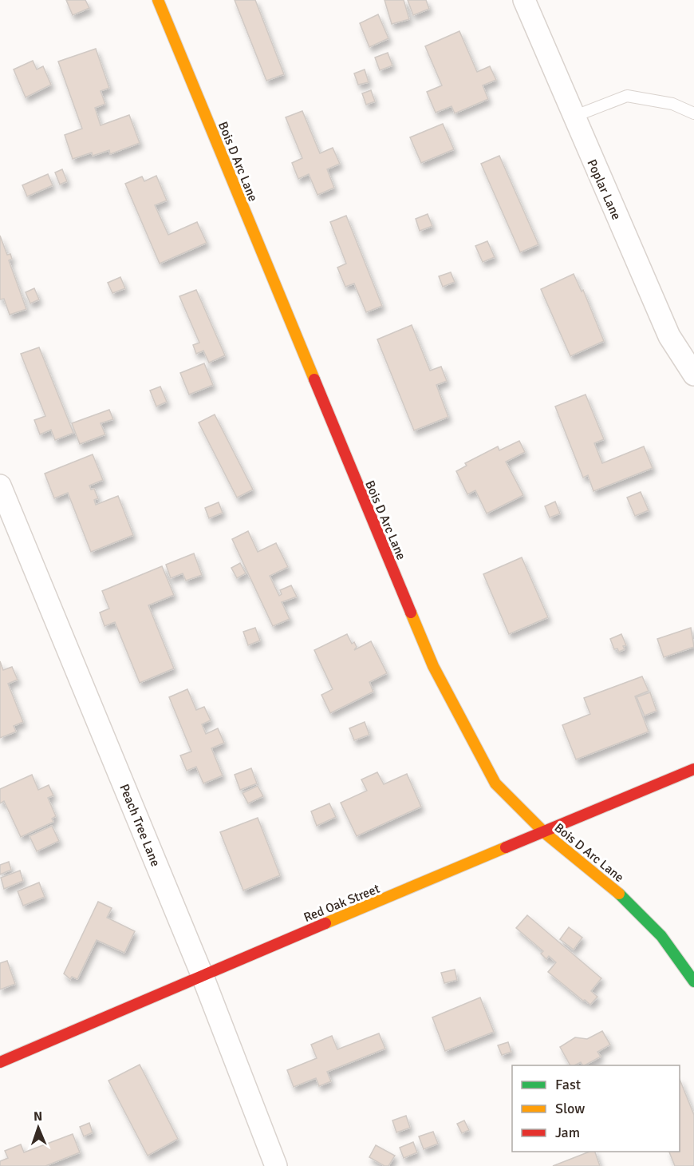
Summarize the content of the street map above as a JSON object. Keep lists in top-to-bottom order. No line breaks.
{"streets":{"street":["Bois D Arc Lane","Poplar Lane","Peach Tree Lane","Red Oak Street"]},"crossings":[["Bois D Arc Lane","Red Oak Street"],["Peach Tree Lane","Red Oak Street"]],"legend":["Fast","Slow","Jam"],"north":"top"}
